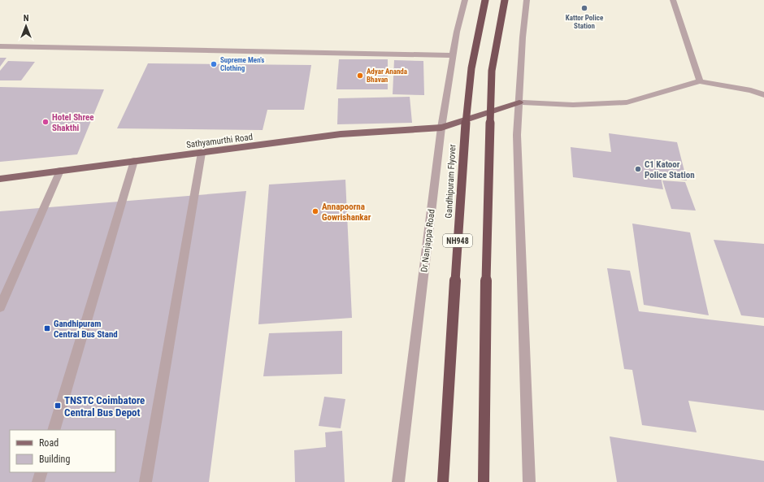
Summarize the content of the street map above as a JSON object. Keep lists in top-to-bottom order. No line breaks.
{"streets":{"highway":["Gandhipuram Flyover","NH948"],"main road":["Sathyamurthi Road"],"street":["Dr Nanjappa Road"]},"crossings":[["Sathyamurthi Road","Dr Nanjappa Road"]],"places":{"other":["Kattor Police Station","Supreme Men's Clothing","Adyar Ananda Bhavan","Hotel Shree Shakthi","C1 Katoor Police Station","Annapoorna Gowrishankar"],"transit":["Gandhipuram Central Bus Stand","TNSTC Coimbatore Central Bus Depot"]},"legend":["Road","Building"],"north":"top"}
